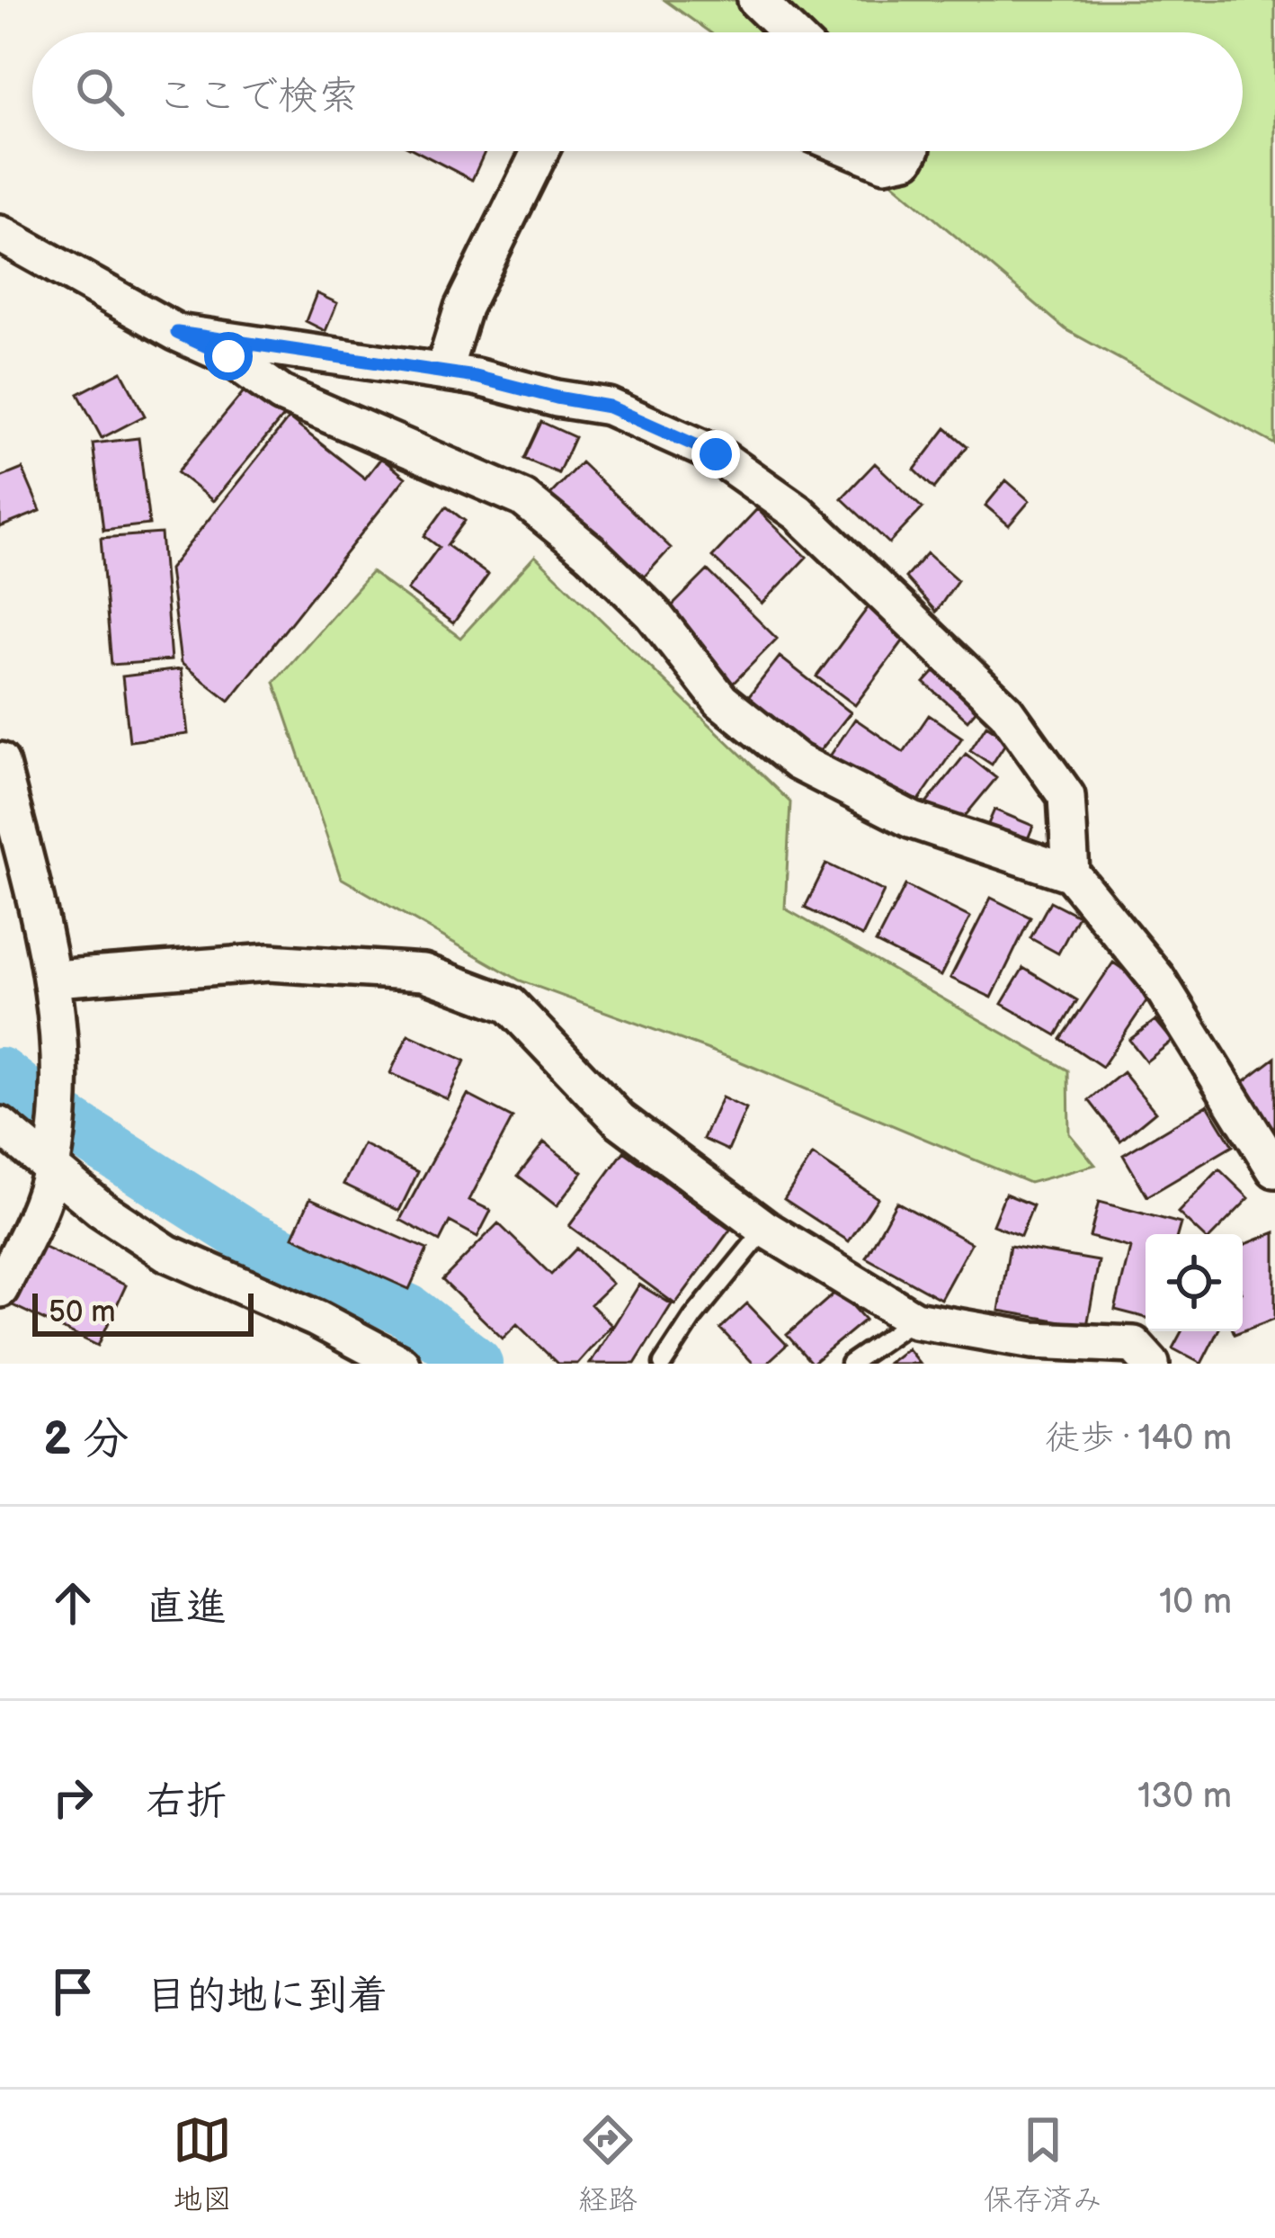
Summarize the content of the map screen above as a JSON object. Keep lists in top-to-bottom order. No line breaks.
{"scale_bar":"50 m","page":{"search":"ここで検索","scale":"50 m","heading":["2 分","徒歩 · 140 m"],"list":[["直進","10 m"],["右折","130 m"],"目的地に到着"],"nav":["地図","経路","保存済み"]}}
